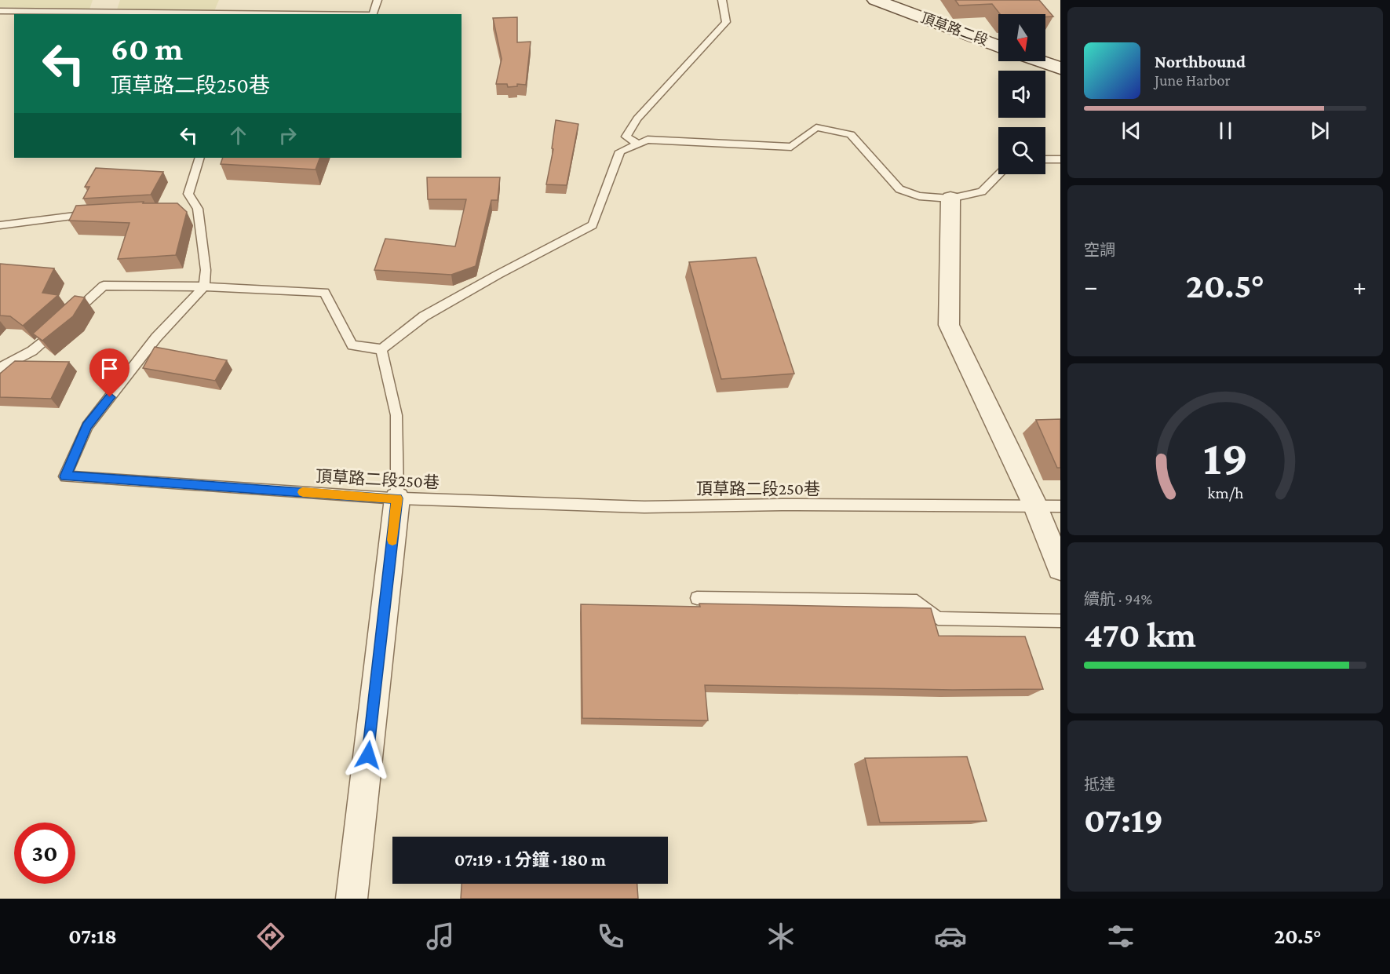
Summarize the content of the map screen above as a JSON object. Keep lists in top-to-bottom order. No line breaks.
{"streets":{"street":["頂草路二段"],"lane":["頂草路二段250巷"]},"north":"bottom","page":{"turn":["60 m","頂草路二段250巷"],"song":["Northbound","June Harbor"],"tile":["空調",["續航 · 94%","470 km"],["抵達","07:19"]],"heat":["−","20.5°","+"],"limit":"30","trip":"07:19 · 1 分鐘 · 180 m","tabs":["07:18","20.5°"],"gauge":["19","km/h"]}}
